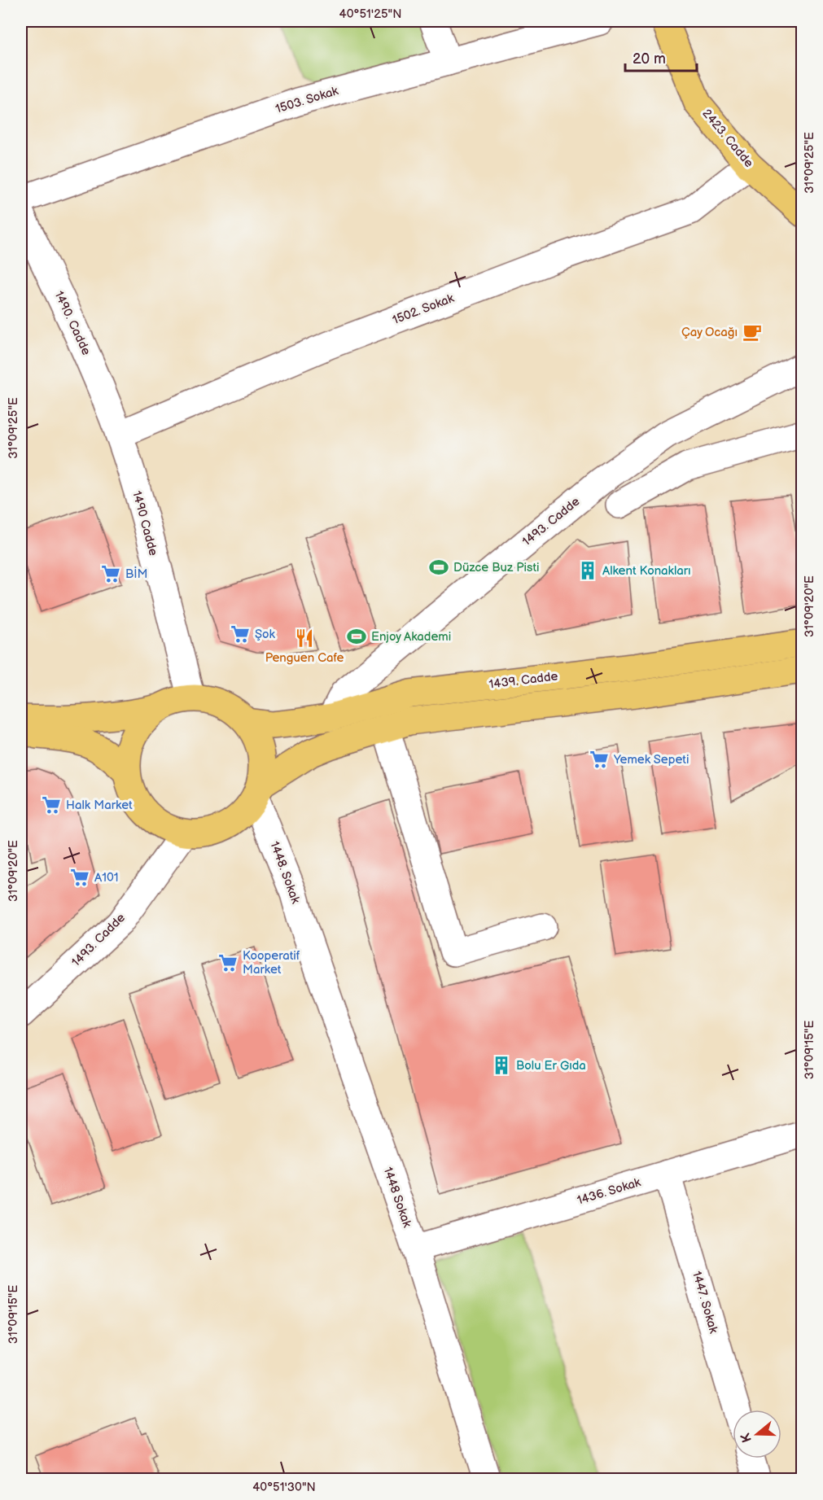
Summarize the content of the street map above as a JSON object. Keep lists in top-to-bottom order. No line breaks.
{"streets":{"main road":["2423. Cadde","1439. Cadde"],"street":["1503. Sokak","1502. Sokak","1490. Cadde","1493. Cadde","1490 Cadde","1448. Sokak","1436. Sokak","1448 Sokak","1447. Sokak"]},"crossings":[["2423. Cadde","1502. Sokak"],["1502. Sokak","1490. Cadde"],["1502. Sokak","1490 Cadde"],["1490. Cadde","1490 Cadde"],["1493. Cadde","1490 Cadde"],["1493. Cadde","1439. Cadde"],["1493. Cadde","1448. Sokak"],["1490 Cadde","1439. Cadde"],["1490 Cadde","1448. Sokak"],["1439. Cadde","1448. Sokak"],["1448. Sokak","1448 Sokak"],["1436. Sokak","1448 Sokak"],["1436. Sokak","1447. Sokak"]],"places":{"cafe":["Çay Ocağı"],"sports":["Düzce Buz Pisti","Enjoy Akademi"],"building":["Alkent Konakları","Bolu Er Gıda"],"supermarket":["BİM","Şok","Yemek Sepeti","Halk Market","A101","Kooperatif Market"],"restaurant":["Penguen Cafe"]},"scale_bar":"20 m","north":"left","coordinates":["40°51'25\"N","31°09'25\"E","31°09'20\"E","31°09'15\"E","40°51'30\"N"]}
